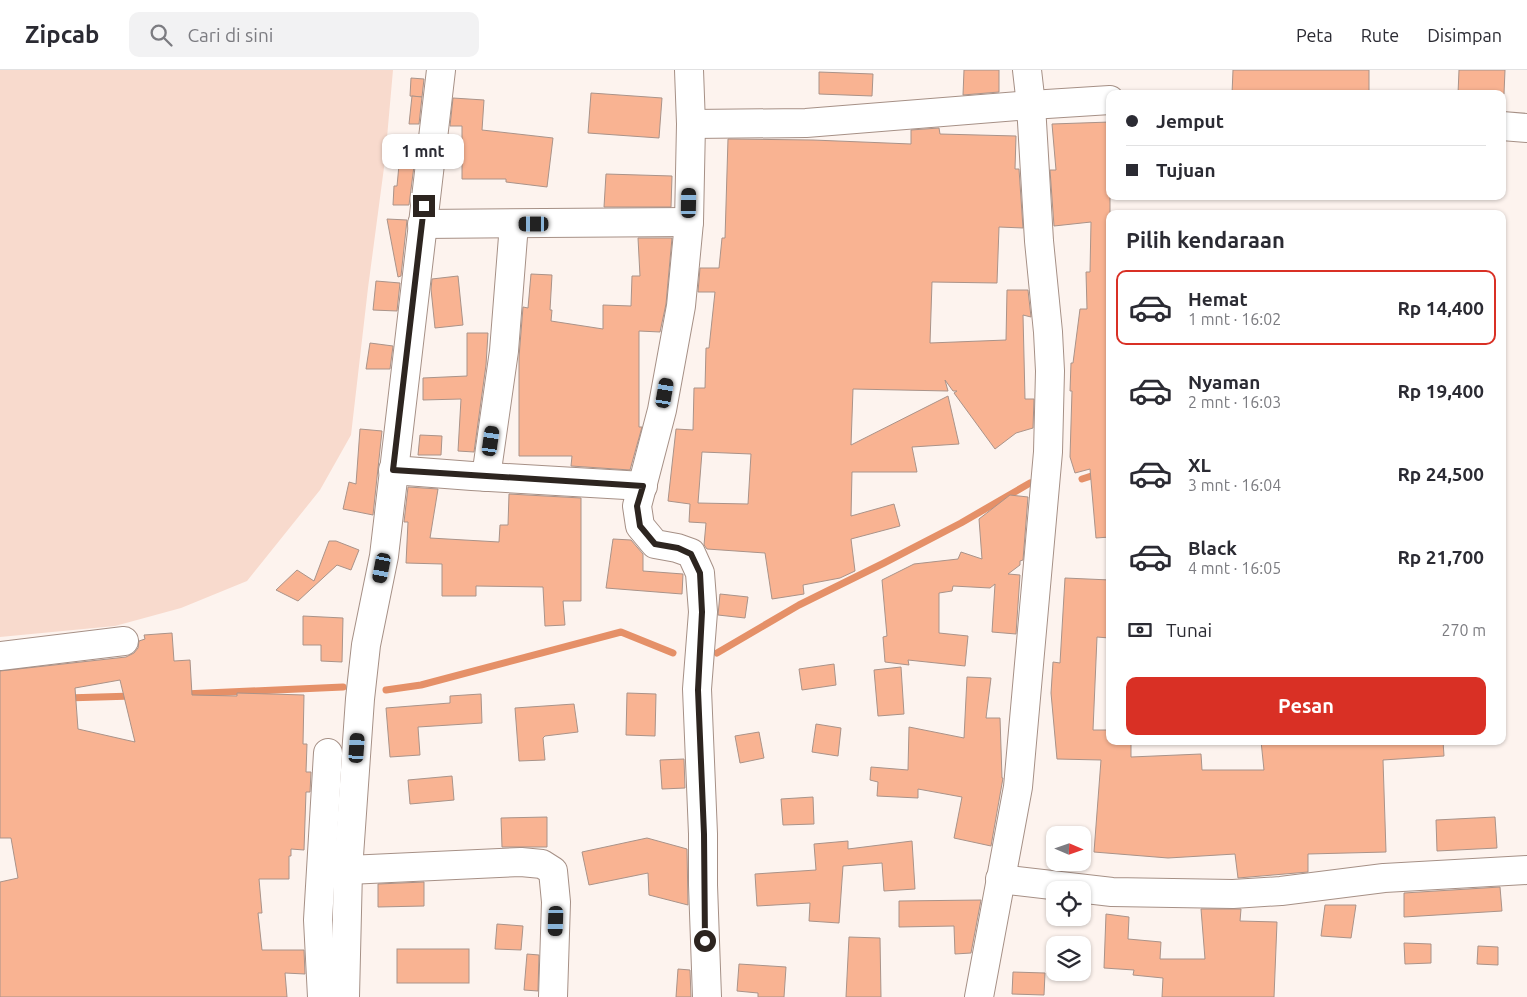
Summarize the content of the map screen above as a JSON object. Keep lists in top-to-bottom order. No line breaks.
{"north":"right","page":{"header":"Zipcab","search":"Cari di sini","nav":["Peta","Rute","Disimpan"],"banner":["Jemput","Tujuan"],"bubble":"1 mnt","heading":"Pilih kendaraan","list":[{"name":"Hemat","note":"1 mnt · 16:02","value":"Rp 14,400"},{"name":"Nyaman","note":"2 mnt · 16:03","value":"Rp 19,400"},{"name":"XL","note":"3 mnt · 16:04","value":"Rp 24,500"},{"name":"Black","note":"4 mnt · 16:05","value":"Rp 21,700"}],"pay":["Tunai","270 m"],"buttons":"Pesan"}}
